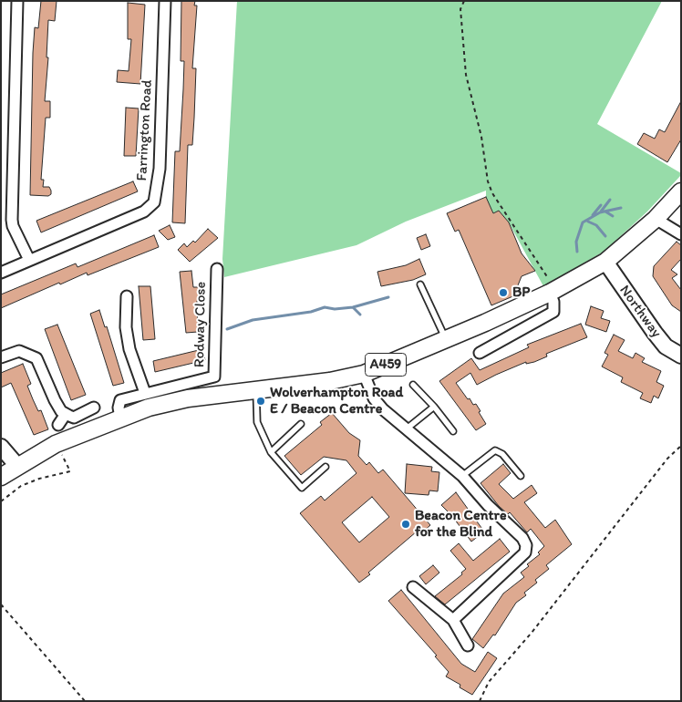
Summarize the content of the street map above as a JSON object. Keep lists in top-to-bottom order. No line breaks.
{"streets":{"main road":["A459"],"street":["Farrington Road","Northway","Rodway Close"]},"crossings":[["Northway","A459"],["Rodway Close","A459"]],"places":["BP","Wolverhampton Road E / Beacon Centre","Beacon Centre for the Blind"]}
